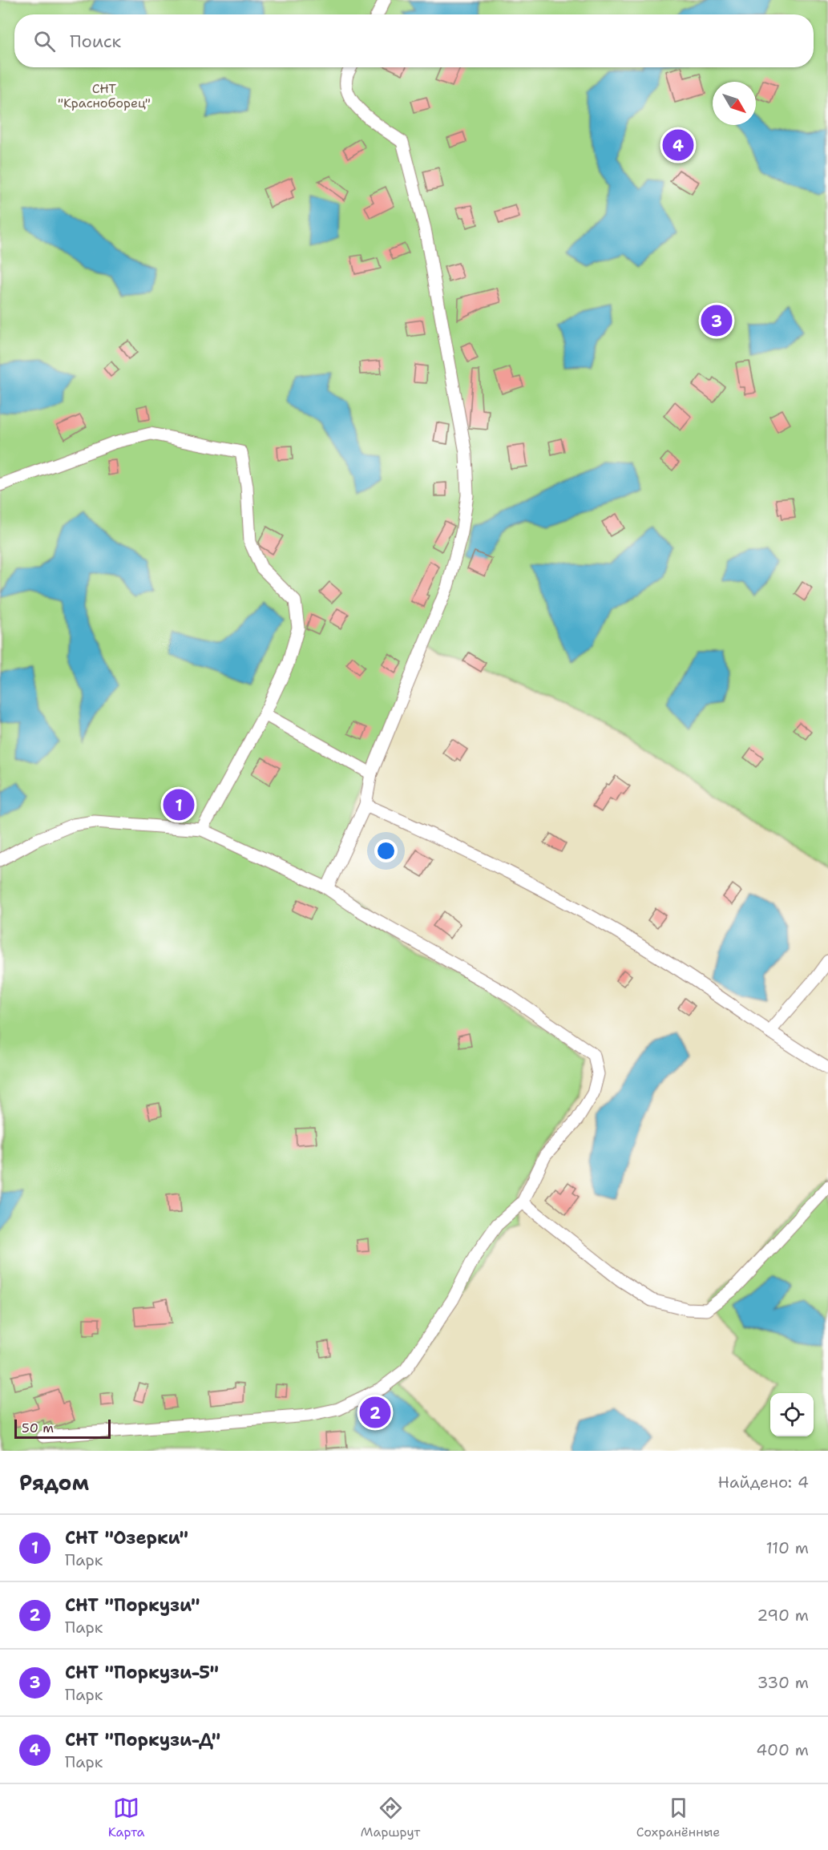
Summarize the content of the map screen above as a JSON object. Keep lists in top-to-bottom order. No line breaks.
{"parks":["СНТ \"Красноборец\""],"scale_bar":"50 m","north":"bottom right","page":{"search":"Поиск","pins":["4","3","1","2"],"scale":"50 m","heading":["Рядом","Найдено: 4"],"list":[{"mark":"1","name":"СНТ \"Озерки\"","note":"Парк","value":"110 m"},{"mark":"2","name":"СНТ \"Поркузи\"","note":"Парк","value":"290 m"},{"mark":"3","name":"СНТ \"Поркузи-5\"","note":"Парк","value":"330 m"},{"mark":"4","name":"СНТ \"Поркузи-Д\"","note":"Парк","value":"400 m"}],"nav":["Карта","Маршрут","Сохранённые"]}}
